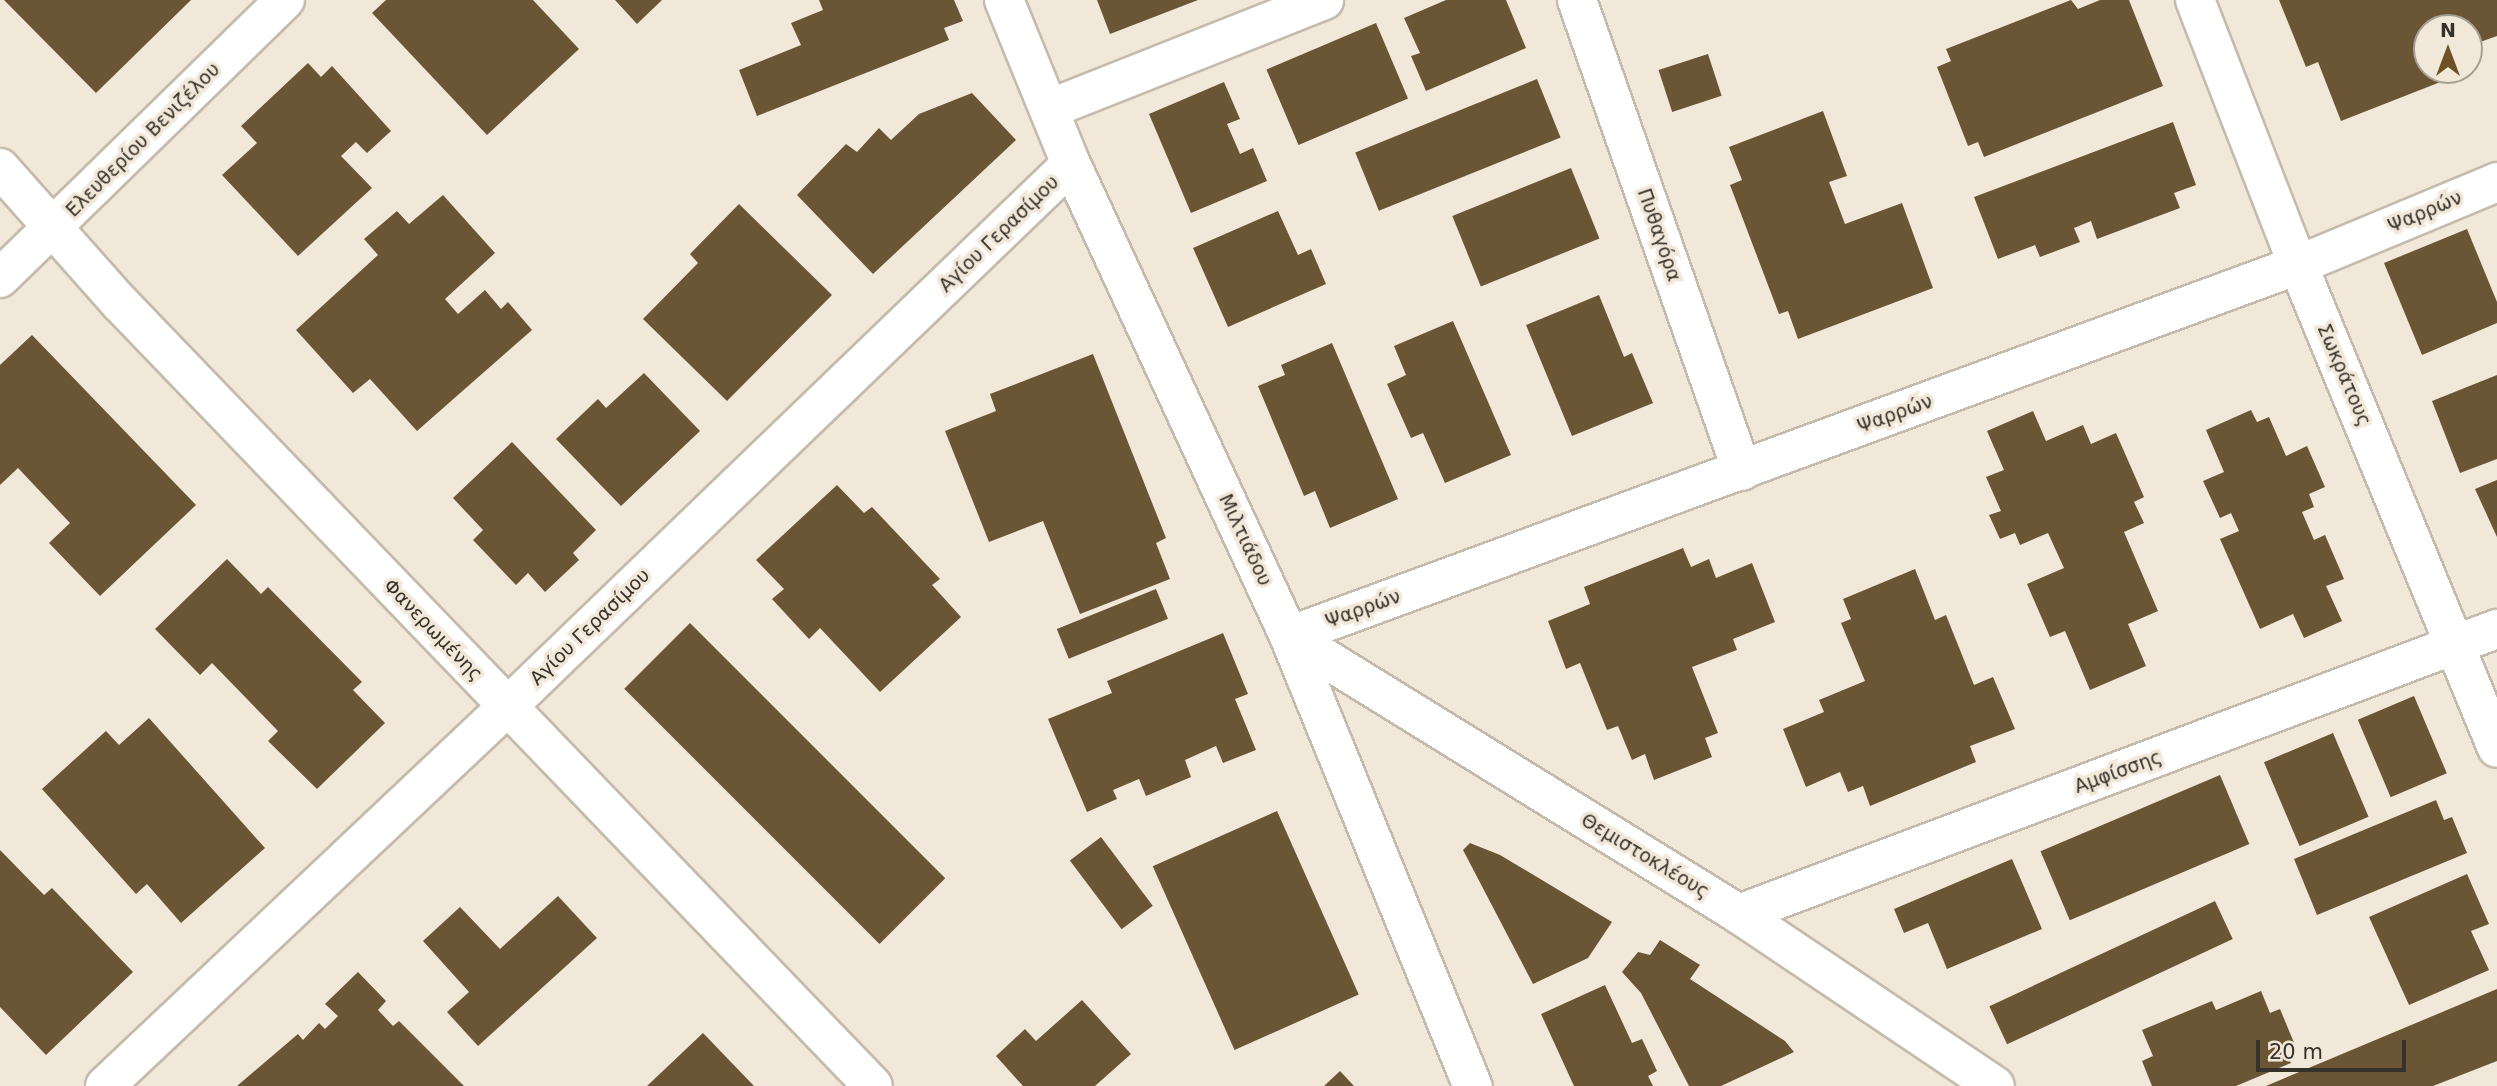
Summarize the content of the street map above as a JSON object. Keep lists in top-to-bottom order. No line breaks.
{"streets":{"street":["Ελευθερίου Βενιζέλου","Ψαρρών","Αγίου Γερασίμου","Πυθαγόρα","Σωκράτους","Μιλτιάδου","Φανερωμένης","Αμφίσσης","Θεμιστοκλέους"]},"crossings":[["Ελευθερίου Βενιζέλου","Φανερωμένης"],["Ψαρρών","Πυθαγόρα"],["Ψαρρών","Σωκράτους"],["Ψαρρών","Μιλτιάδου"],["Ψαρρών","Θεμιστοκλέους"],["Αγίου Γερασίμου","Μιλτιάδου"],["Αγίου Γερασίμου","Φανερωμένης"],["Σωκράτους","Αμφίσσης"],["Μιλτιάδου","Θεμιστοκλέους"],["Αμφίσσης","Θεμιστοκλέους"]],"scale_bar":"20 m","north":"top"}
